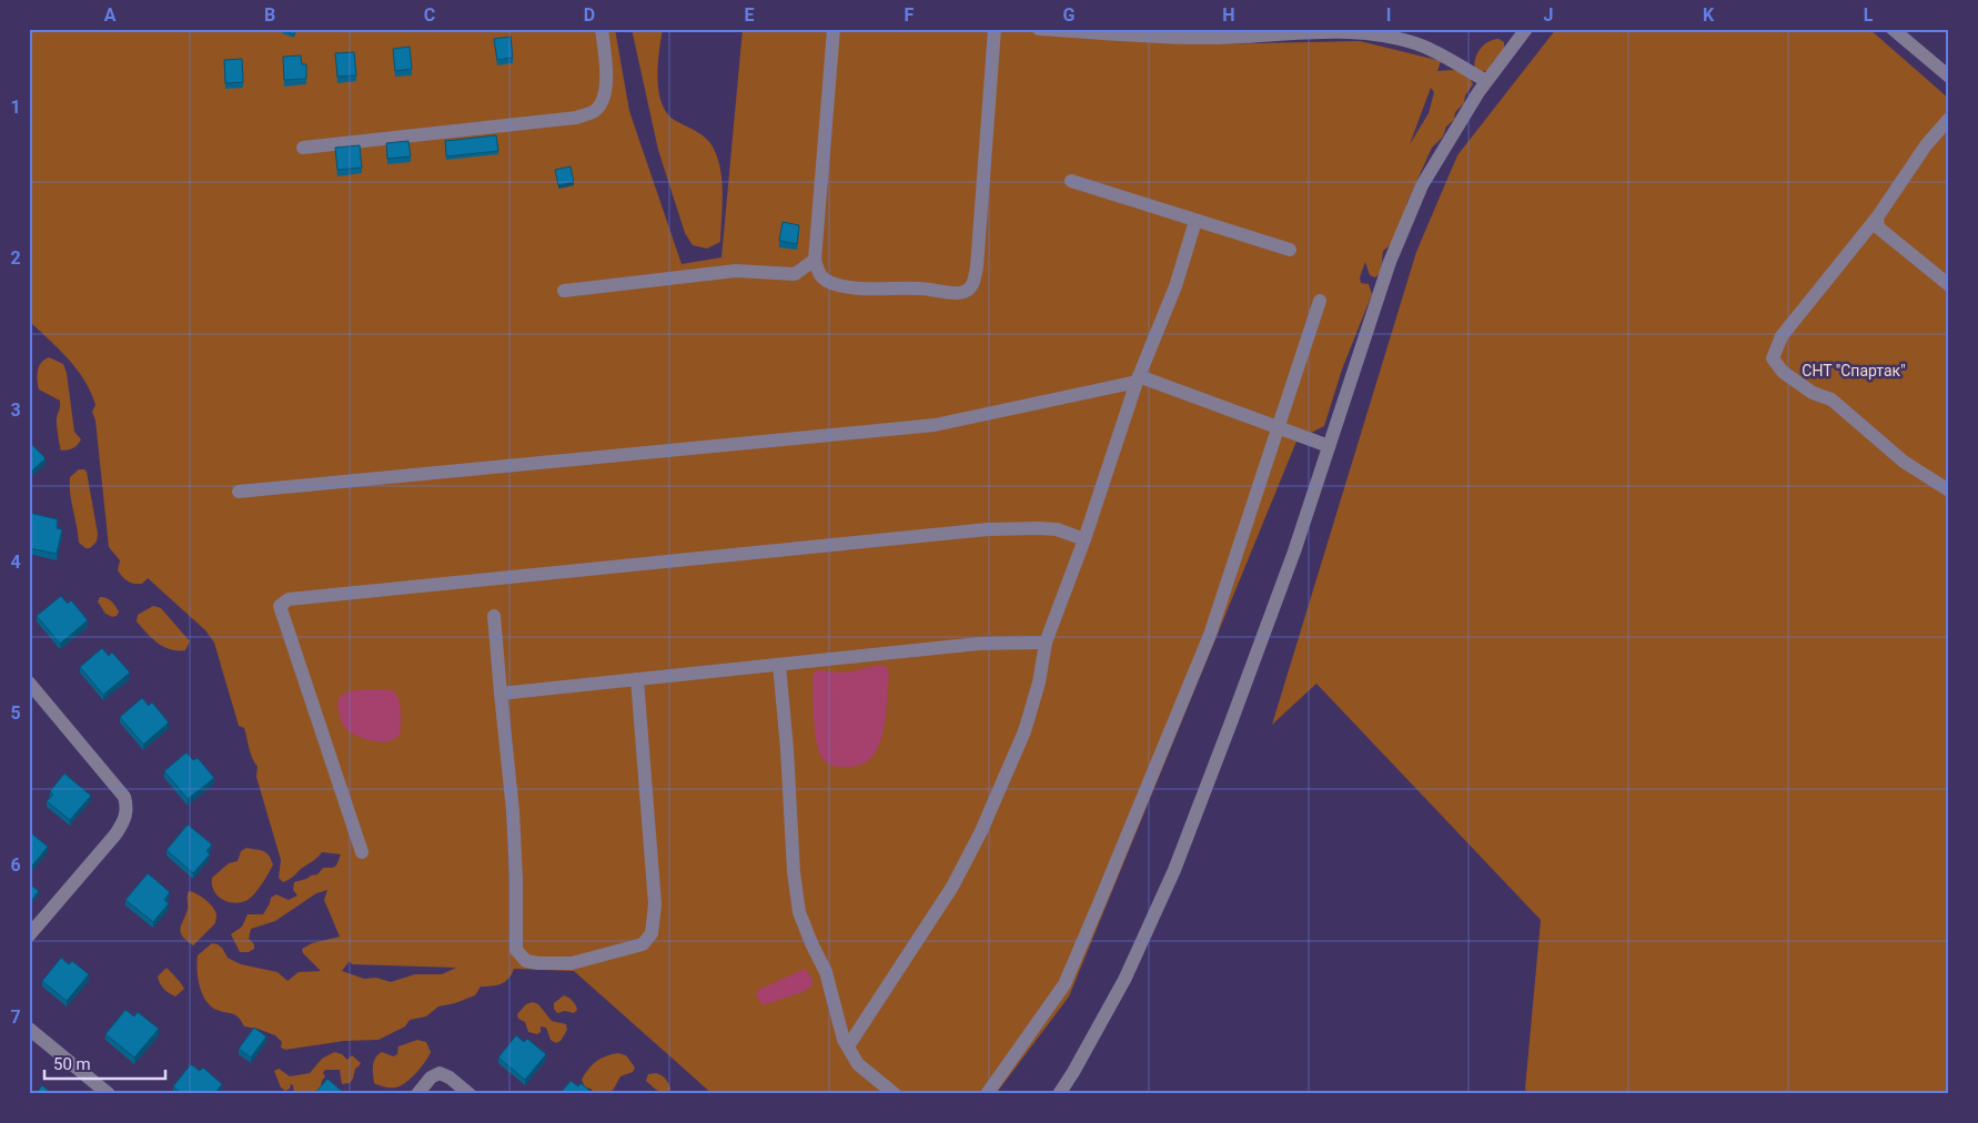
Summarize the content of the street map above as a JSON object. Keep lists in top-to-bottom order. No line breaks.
{"parks":["СНТ \"Спартак\""],"scale_bar":"50 m","grid":{"columns":["A","B","C","D","E","F","G","H","I","J","K","L"],"rows":["1","2","3","4","5","6","7"]}}
